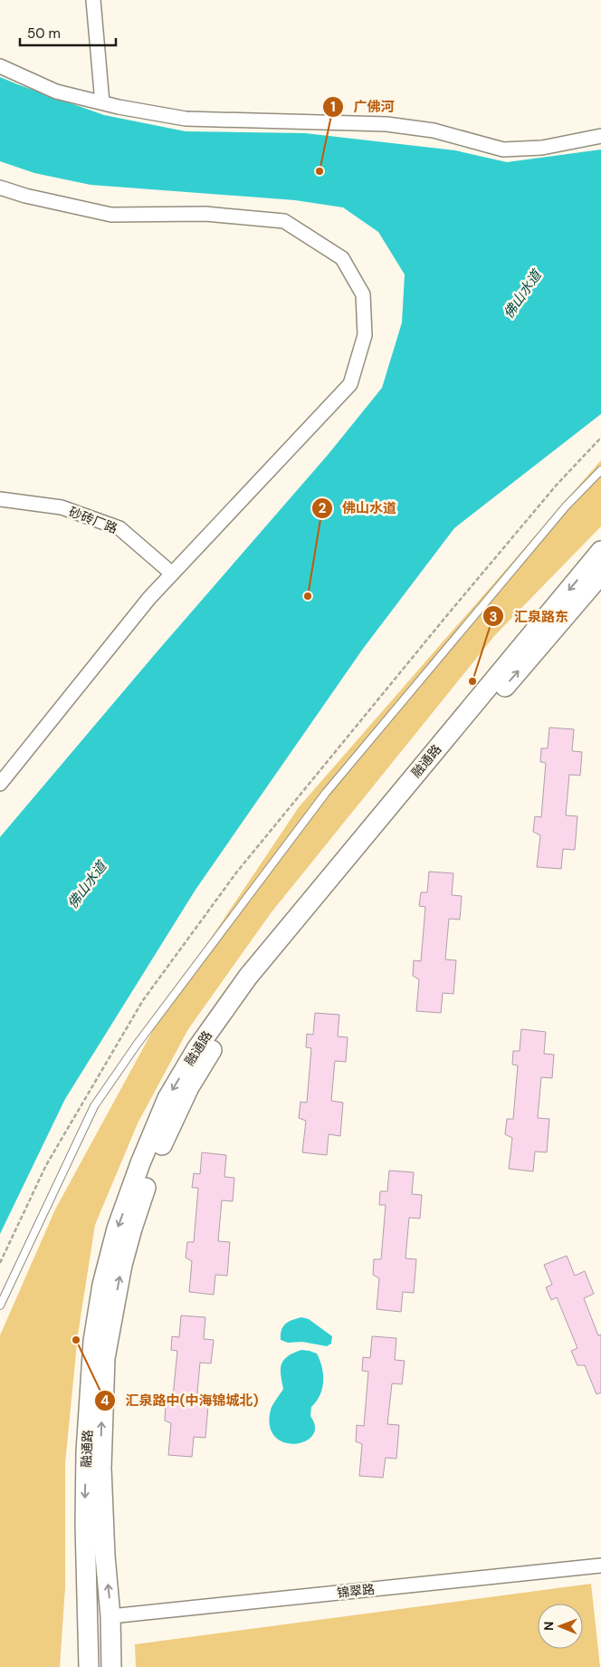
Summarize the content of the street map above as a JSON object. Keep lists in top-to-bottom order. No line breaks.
{"streets":{"main road":["融通路"],"street":["砂砖厂路","锦翠路"]},"crossings":[["融通路","锦翠路"]],"water":["佛山水道"],"places":["广佛河","佛山水道","汇泉路东","汇泉路中(中海锦城北)"],"scale_bar":"50 m","north":"left"}
